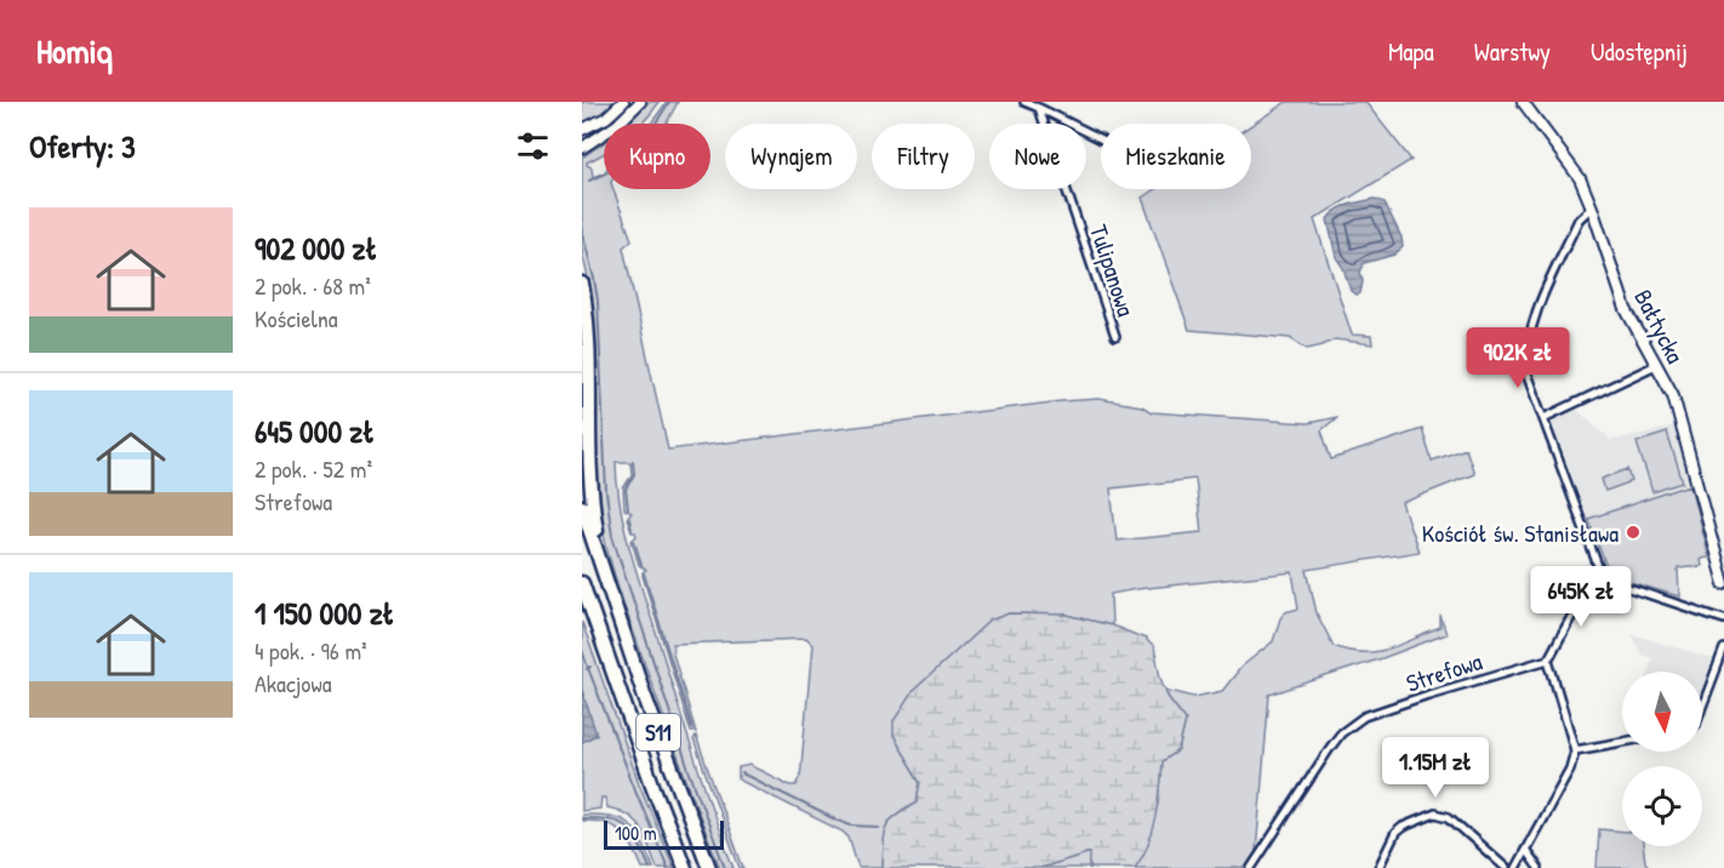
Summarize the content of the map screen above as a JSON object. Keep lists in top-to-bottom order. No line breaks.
{"streets":{"highway":["S11"],"street":["Tulipanowa","Bałtycka","Strefowa"]},"places":["Kościół św. Stanisława"],"scale_bar":"100 m","north":"bottom","page":{"header":"Homiq","nav":["Mapa","Warstwy","Udostępnij"],"heading":"Oferty: 3","chip":["Kupno","Wynajem","Filtry","Nowe","Mieszkanie"],"list":[{"name":"902 000 zł","note":"2 pok. · 68 m² · Kościelna"},{"name":"645 000 zł","note":"2 pok. · 52 m² · Strefowa"},{"name":"1 150 000 zł","note":"4 pok. · 96 m² · Akacjowa"}],"price":["902K zł","645K zł","1.15M zł"],"scale":"100 m"}}
